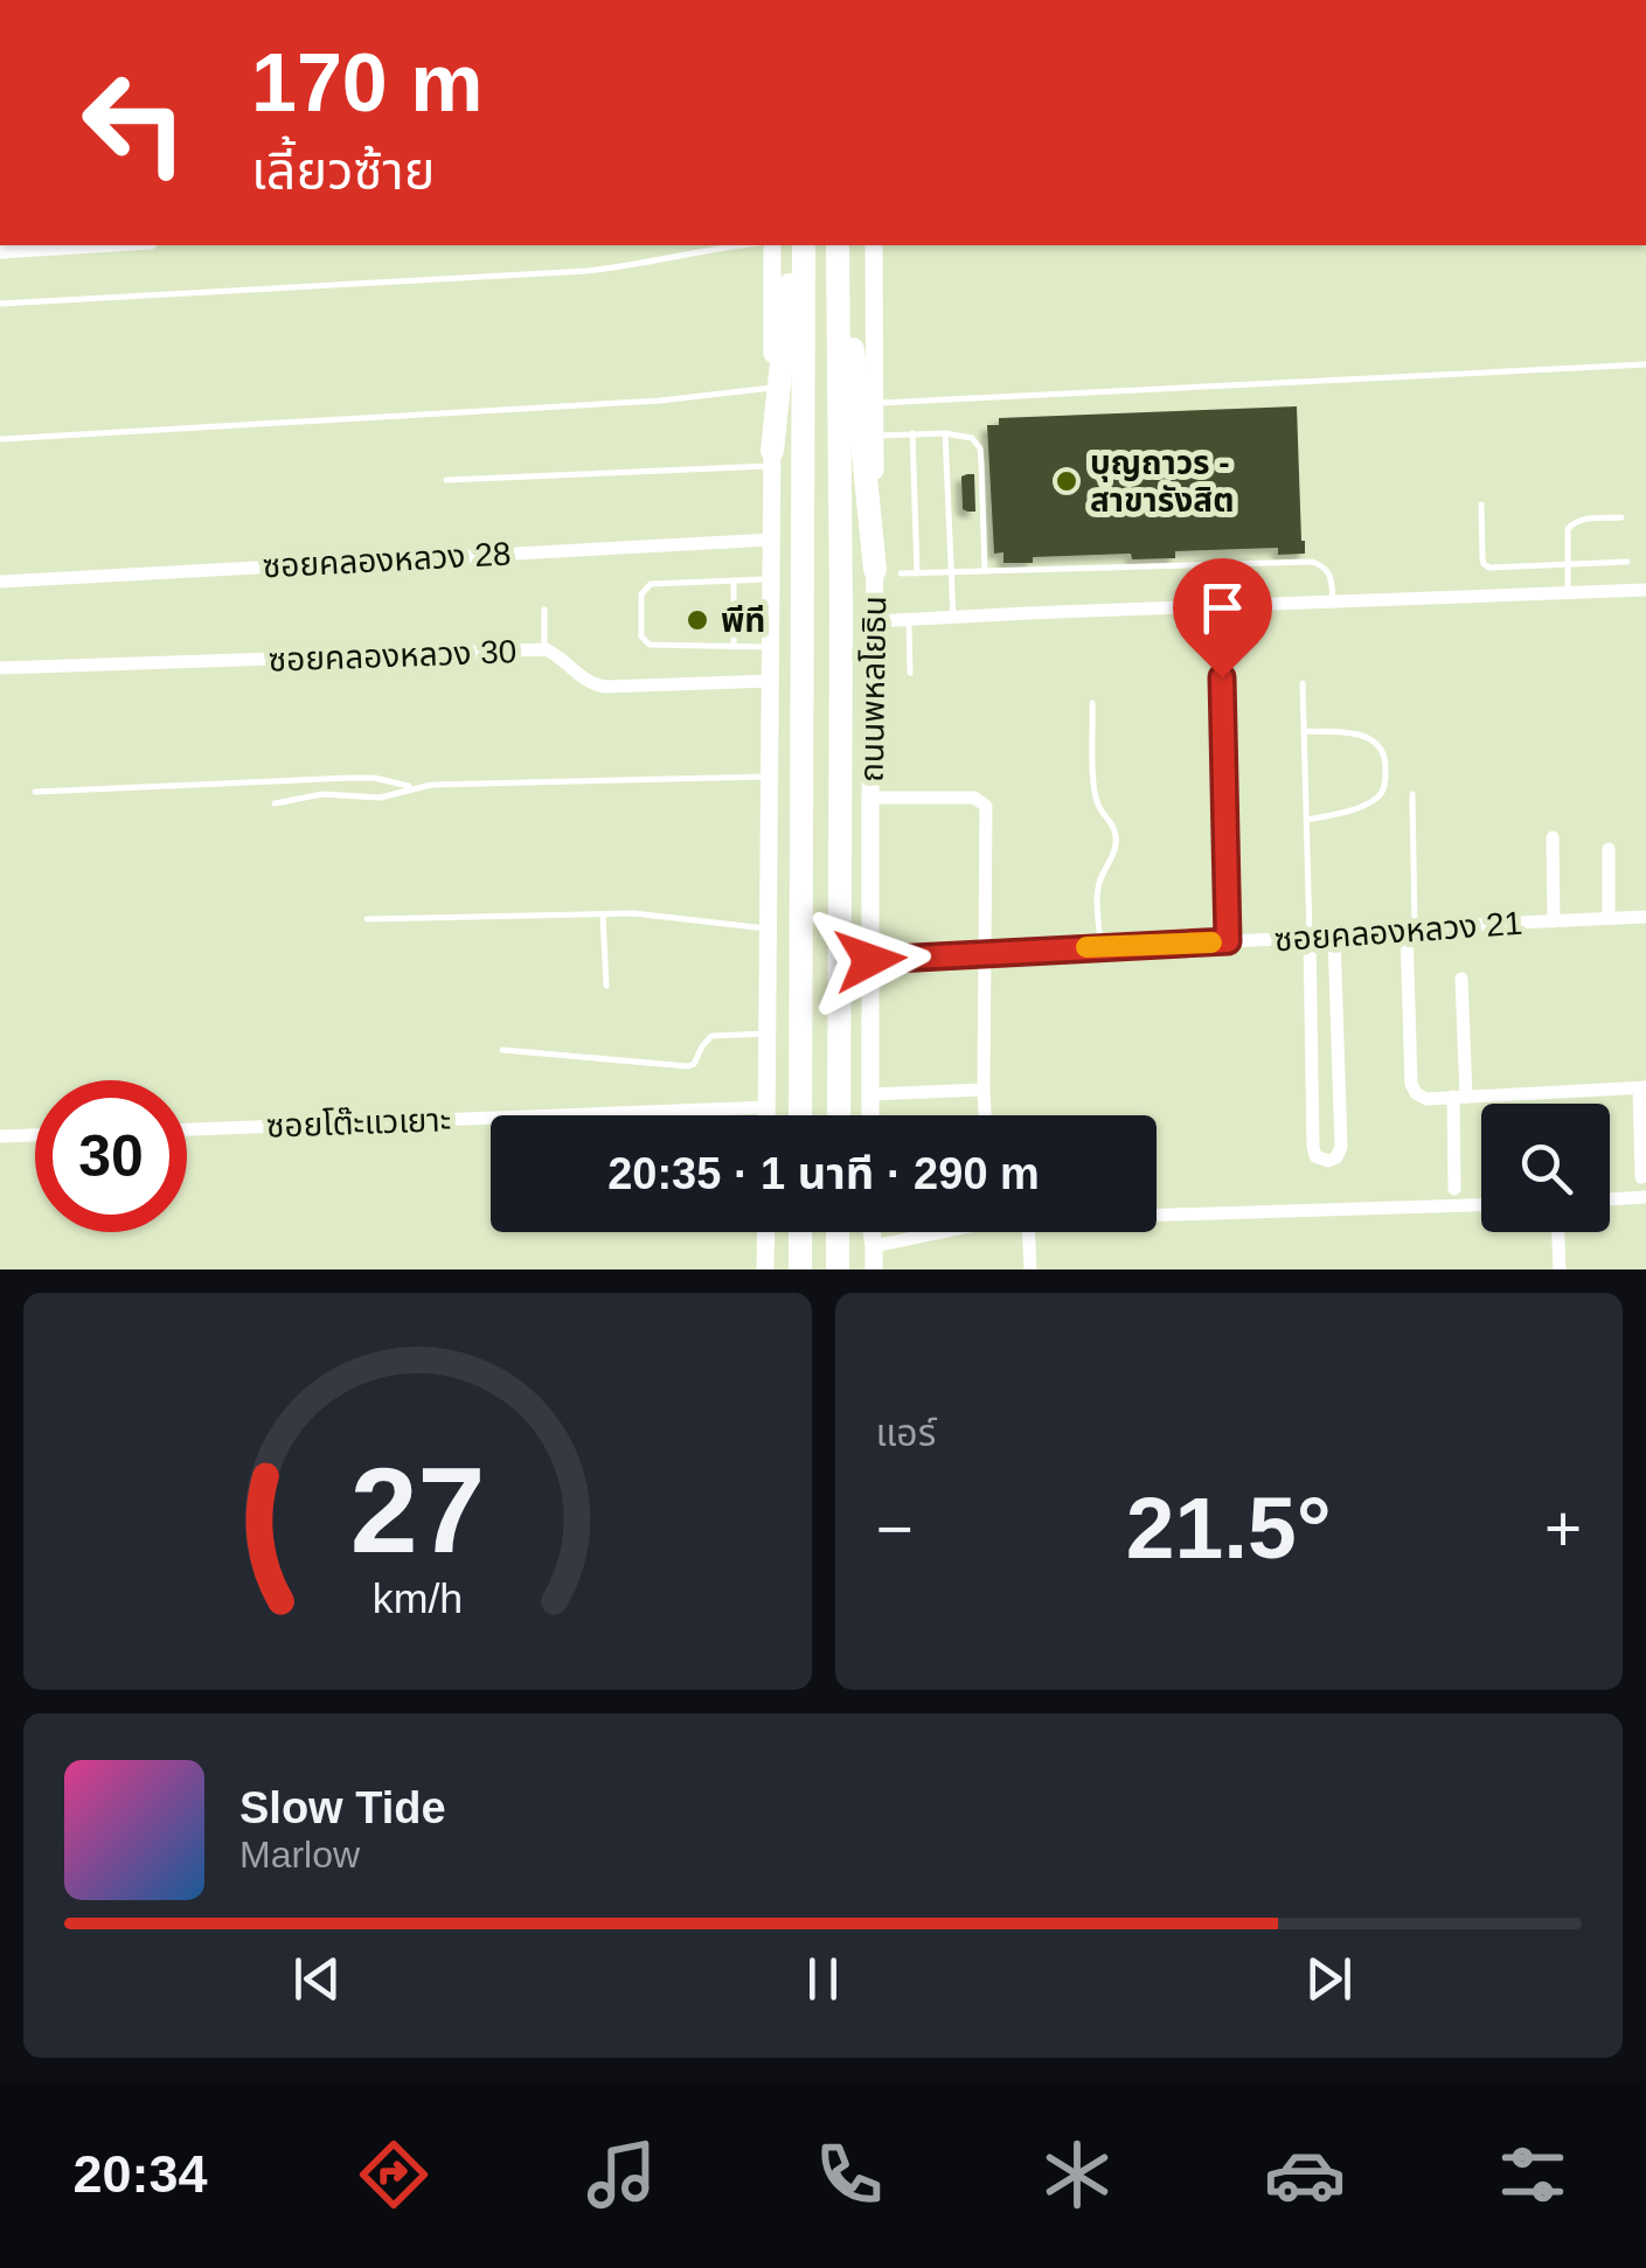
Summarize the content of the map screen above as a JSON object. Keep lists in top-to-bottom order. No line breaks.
{"streets":{"highway":["ถนนพหลโยธิน"],"street":["ซอยคลองหลวง 28","ซอยคลองหลวง 30","ซอยคลองหลวง 21","ซอยโต๊ะแวเยาะ"]},"crossings":[["ถนนพหลโยธิน","ซอยคลองหลวง 21"]],"places":["บุญถาวร - สาขารังสิต","พีที"],"page":{"turn":["170 m","เลี้ยวซ้าย"],"limit":"30","trip":"20:35 · 1 นาที · 290 m","tile":"แอร์","heat":["−","21.5°","+"],"song":["Slow Tide","Marlow"],"tabs":"20:34","gauge":["27","km/h"]}}
